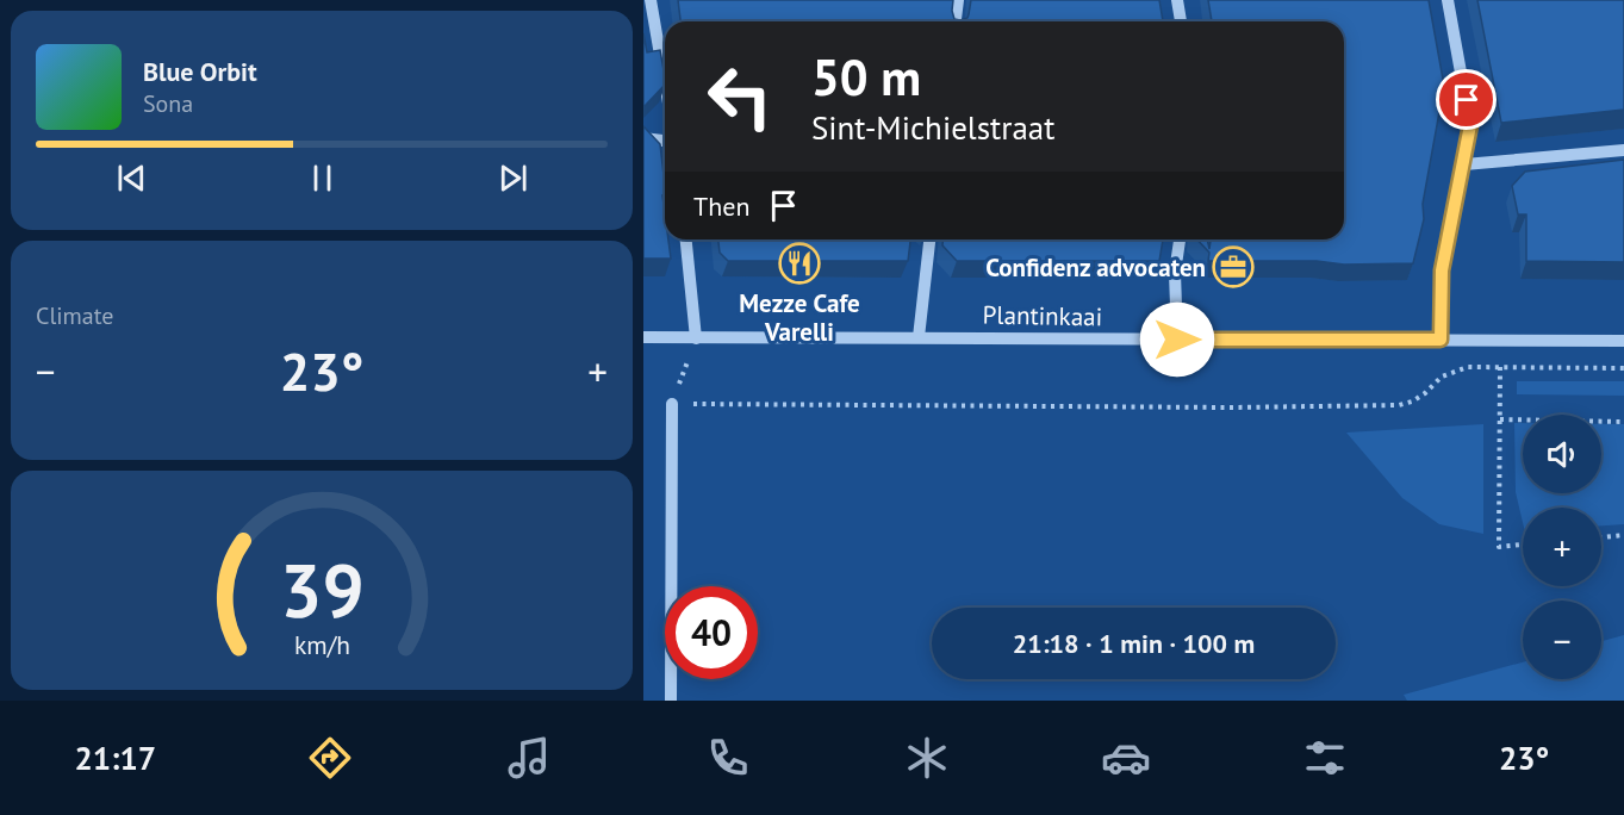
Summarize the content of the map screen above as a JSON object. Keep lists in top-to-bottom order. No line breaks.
{"streets":{"street":["Plantinkaai"]},"places":{"restaurant":["Mezze Cafe Varelli"],"office":["Confidenz advocaten"]},"page":{"turn":["50 m","Sint-Michielstraat"],"song":["Blue Orbit","Sona"],"then":"Then","tile":"Climate","heat":["−","23°","+"],"map_buttons":["+","−"],"limit":"40","trip":"21:18 · 1 min · 100 m","tabs":["21:17","23°"],"gauge":["39","km/h"]}}
